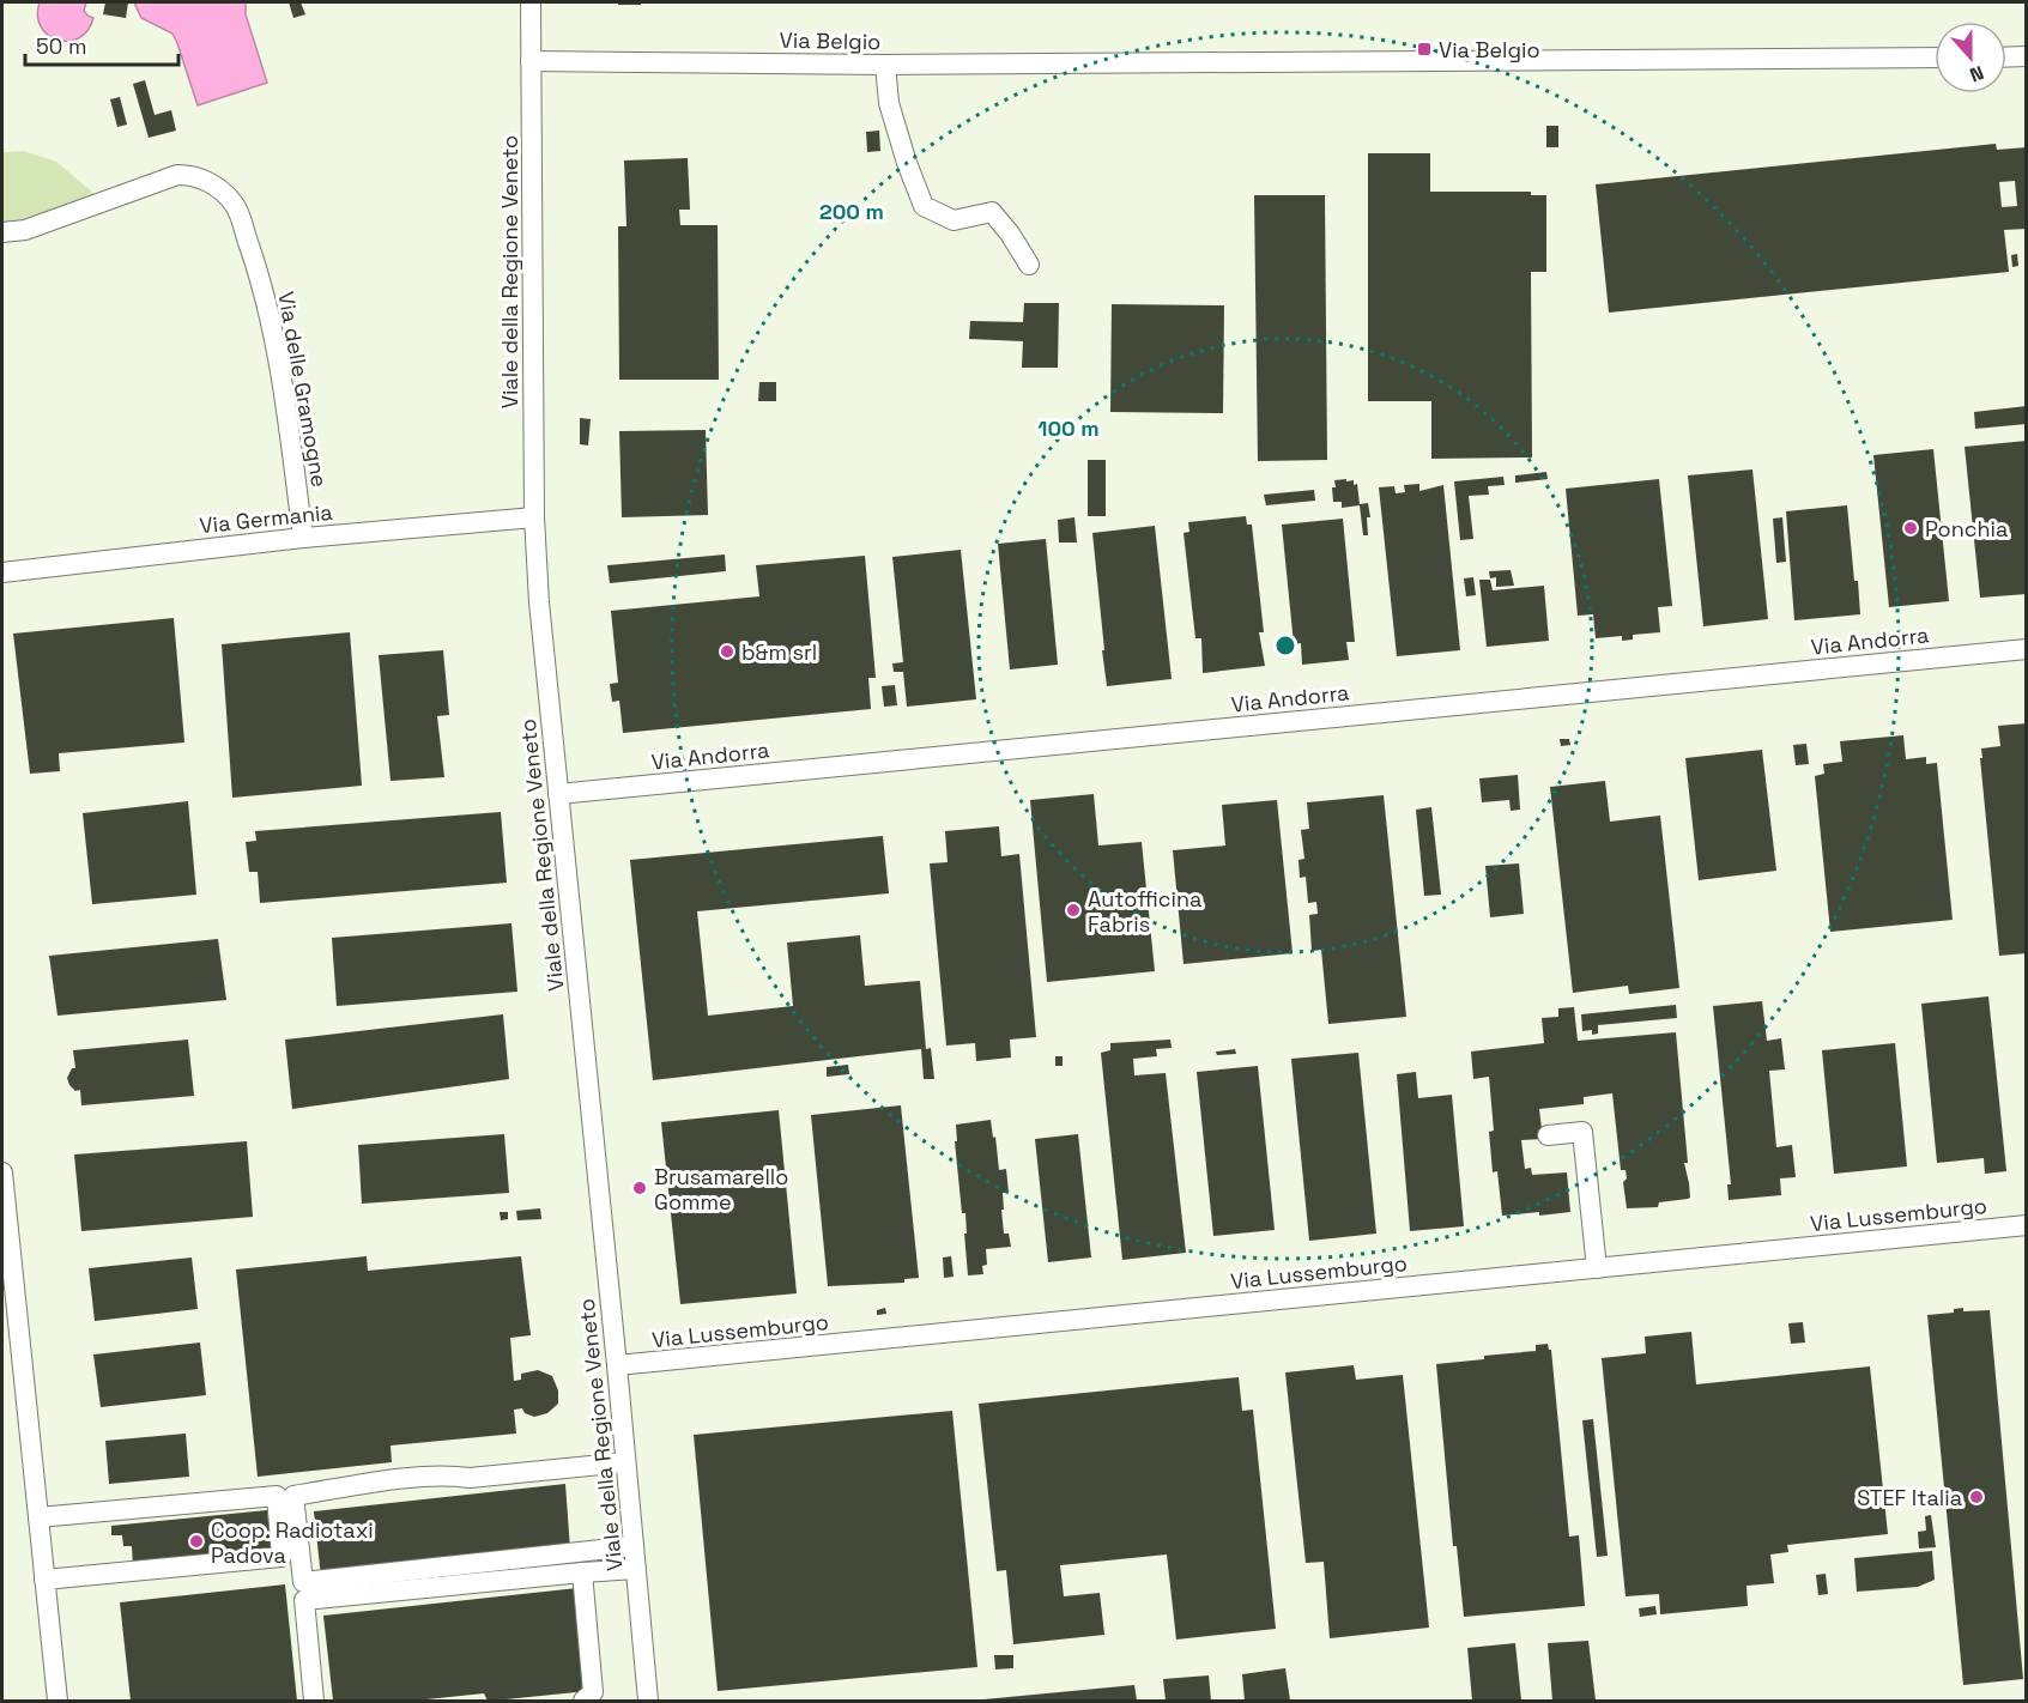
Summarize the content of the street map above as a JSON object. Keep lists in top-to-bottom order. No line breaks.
{"streets":{"street":["Via Belgio","Viale della Regione Veneto","Via delle Gramogne","Via Germania","Via Andorra","Via Lussemburgo"]},"crossings":[["Via Belgio","Viale della Regione Veneto"],["Viale della Regione Veneto","Via Germania"],["Viale della Regione Veneto","Via Andorra"],["Viale della Regione Veneto","Via Lussemburgo"],["Via delle Gramogne","Via Germania"]],"places":{"transit":["Via Belgio"],"other":["Ponchia","b&m srl","Autofficina Fabris","Brusamarello Gomme","STEF Italia","Coop. Radiotaxi Padova"]},"scale_bar":"50 m","north":"bottom","rings":["200 m","100 m"]}
